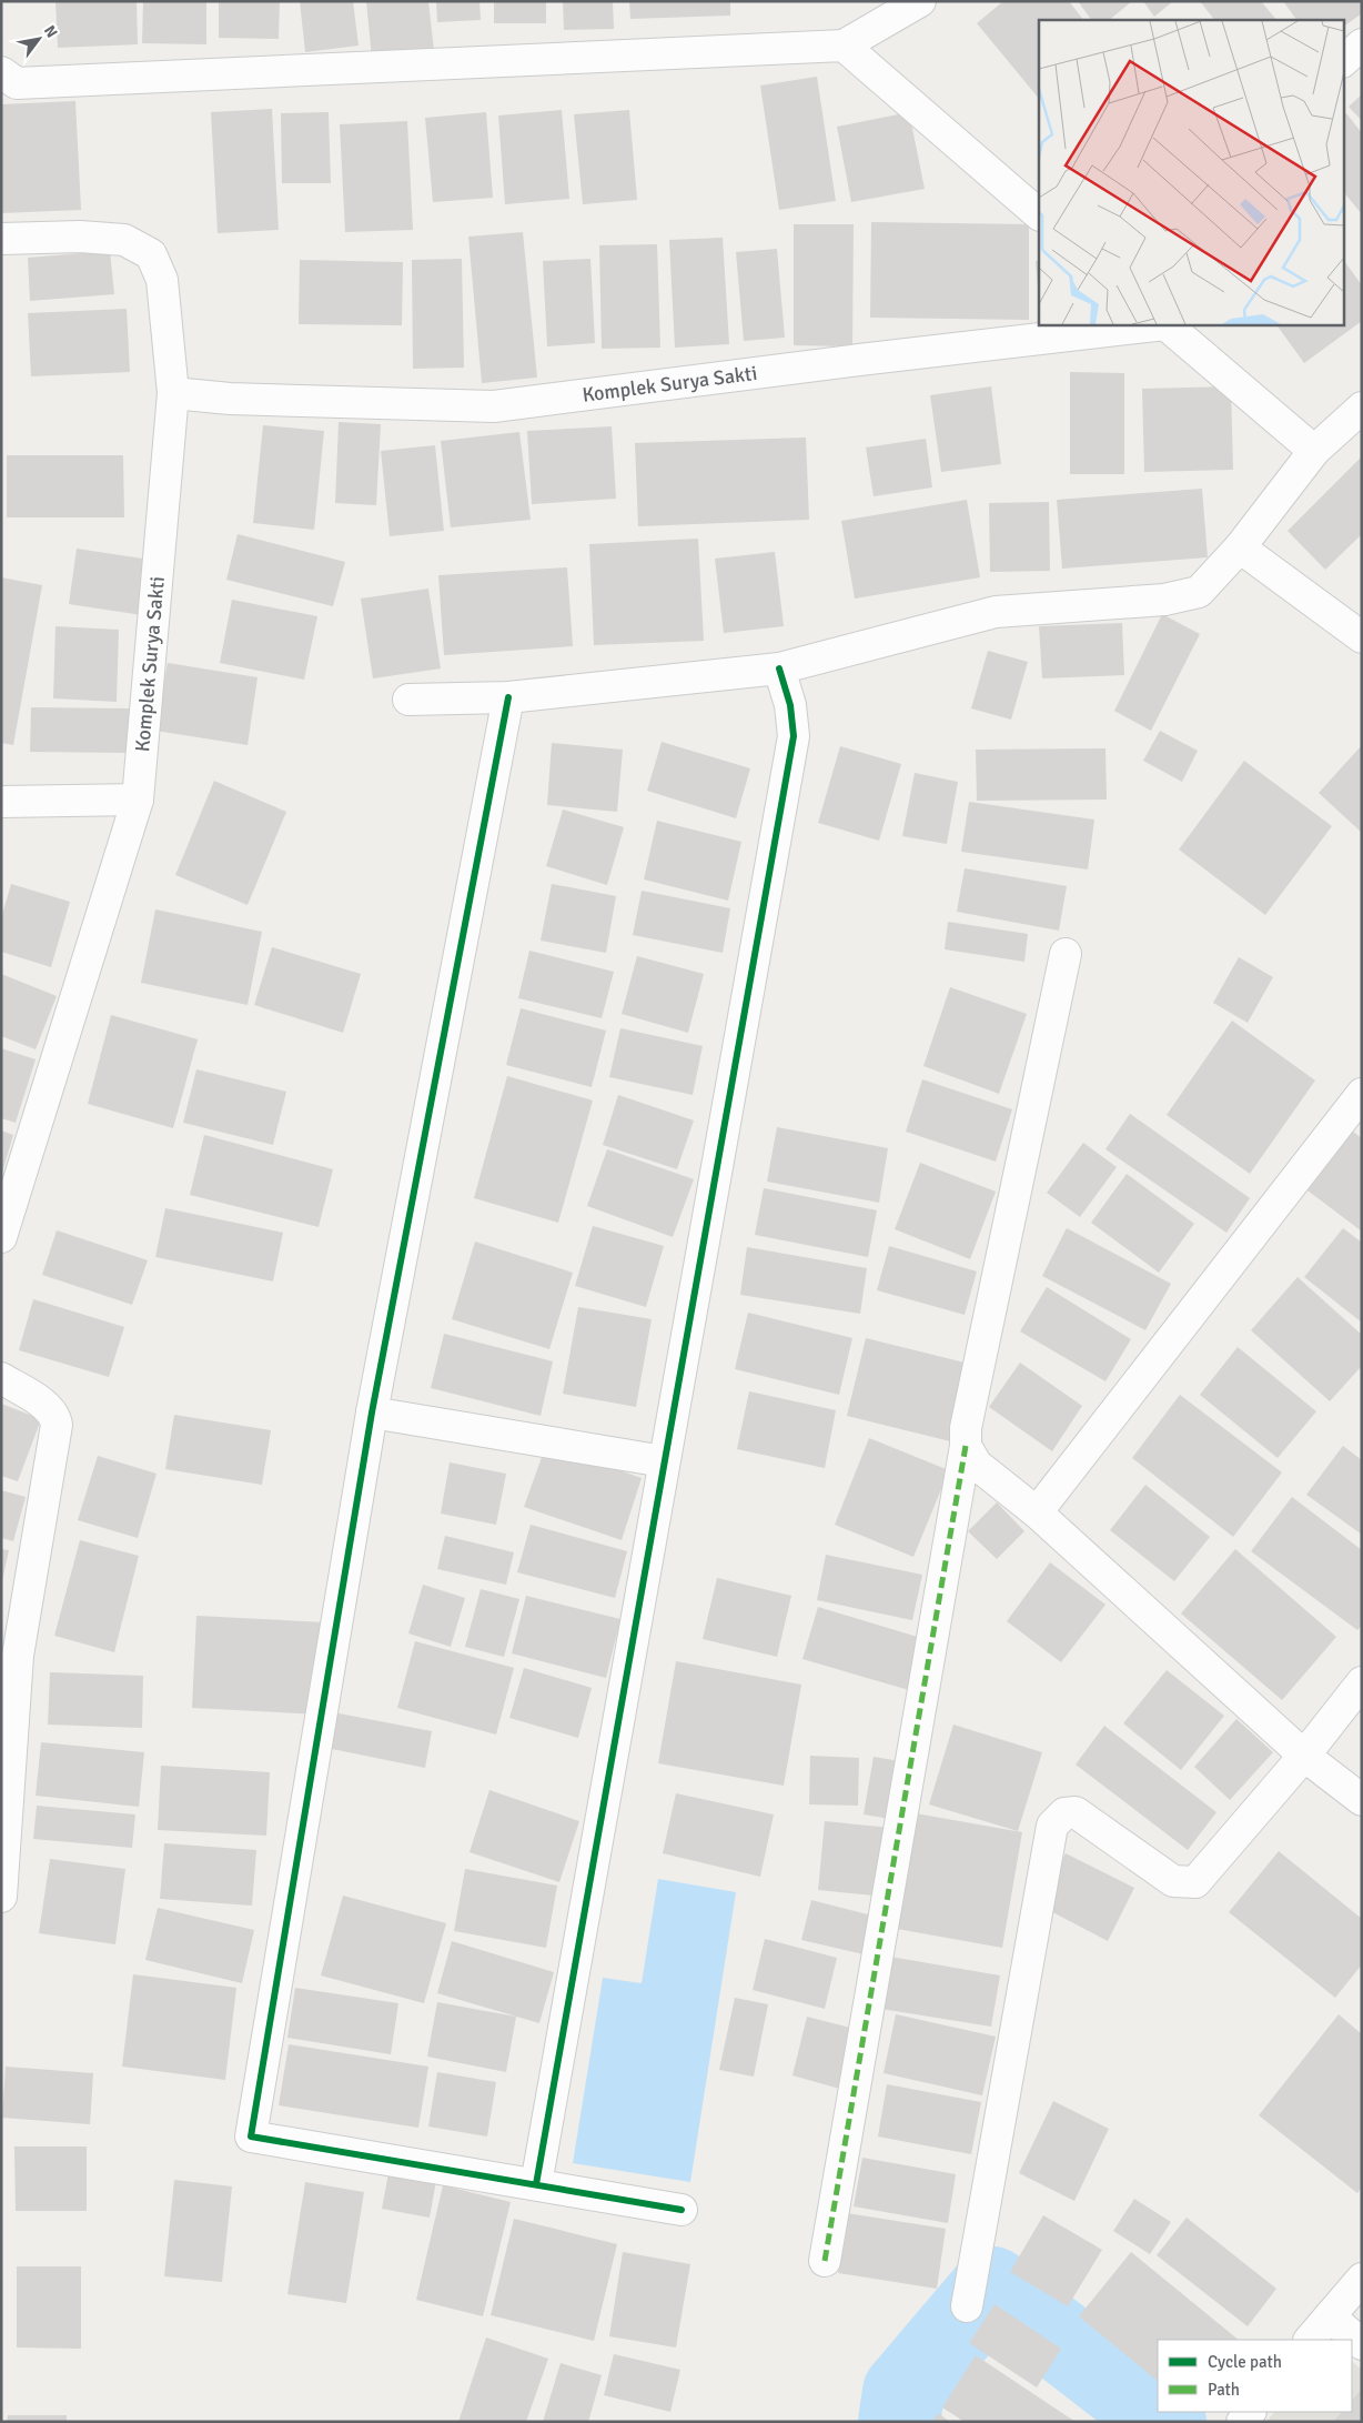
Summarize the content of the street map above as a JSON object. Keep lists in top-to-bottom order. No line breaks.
{"streets":{"street":["Komplek Surya Sakti"]},"legend":["Cycle path","Path"],"north":"top right"}
